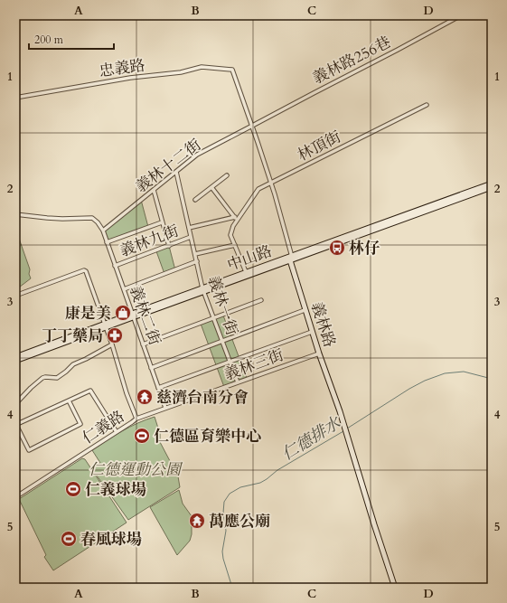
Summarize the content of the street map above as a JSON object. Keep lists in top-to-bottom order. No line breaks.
{"streets":{"main road":["中山路","義林路"],"street":["義林路256巷","忠義路","林頂街","義林十二街","義林九街","義林一街","義林二街","義林三街","仁義路"]},"crossings":[["義林路256巷","義林十二街"],["義林路256巷","義林路"],["忠義路","義林路"],["林頂街","中山路"],["林頂街","義林路"],["義林十二街","義林一街"],["義林十二街","義林二街"],["義林十二街","義林路"],["義林九街","義林一街"],["義林九街","義林二街"],["中山路","義林一街"],["中山路","義林二街"],["中山路","義林路"],["中山路","仁義路"],["義林一街","義林三街"],["義林二街","義林三街"],["義林路","義林三街"],["義林三街","仁義路"]],"water":["仁德排水"],"parks":["仁德運動公園"],"places":{"bus stop":["林仔"],"shop":["康是美"],"pharmacy":["丁丁藥局"],"temple":["慈濟台南分會","萬應公廟"],"sports":["仁德區育樂中心","仁義球場","春風球場"]},"scale_bar":"200 m","grid":{"columns":["A","B","C","D"],"rows":["1","2","3","4","5"]}}
